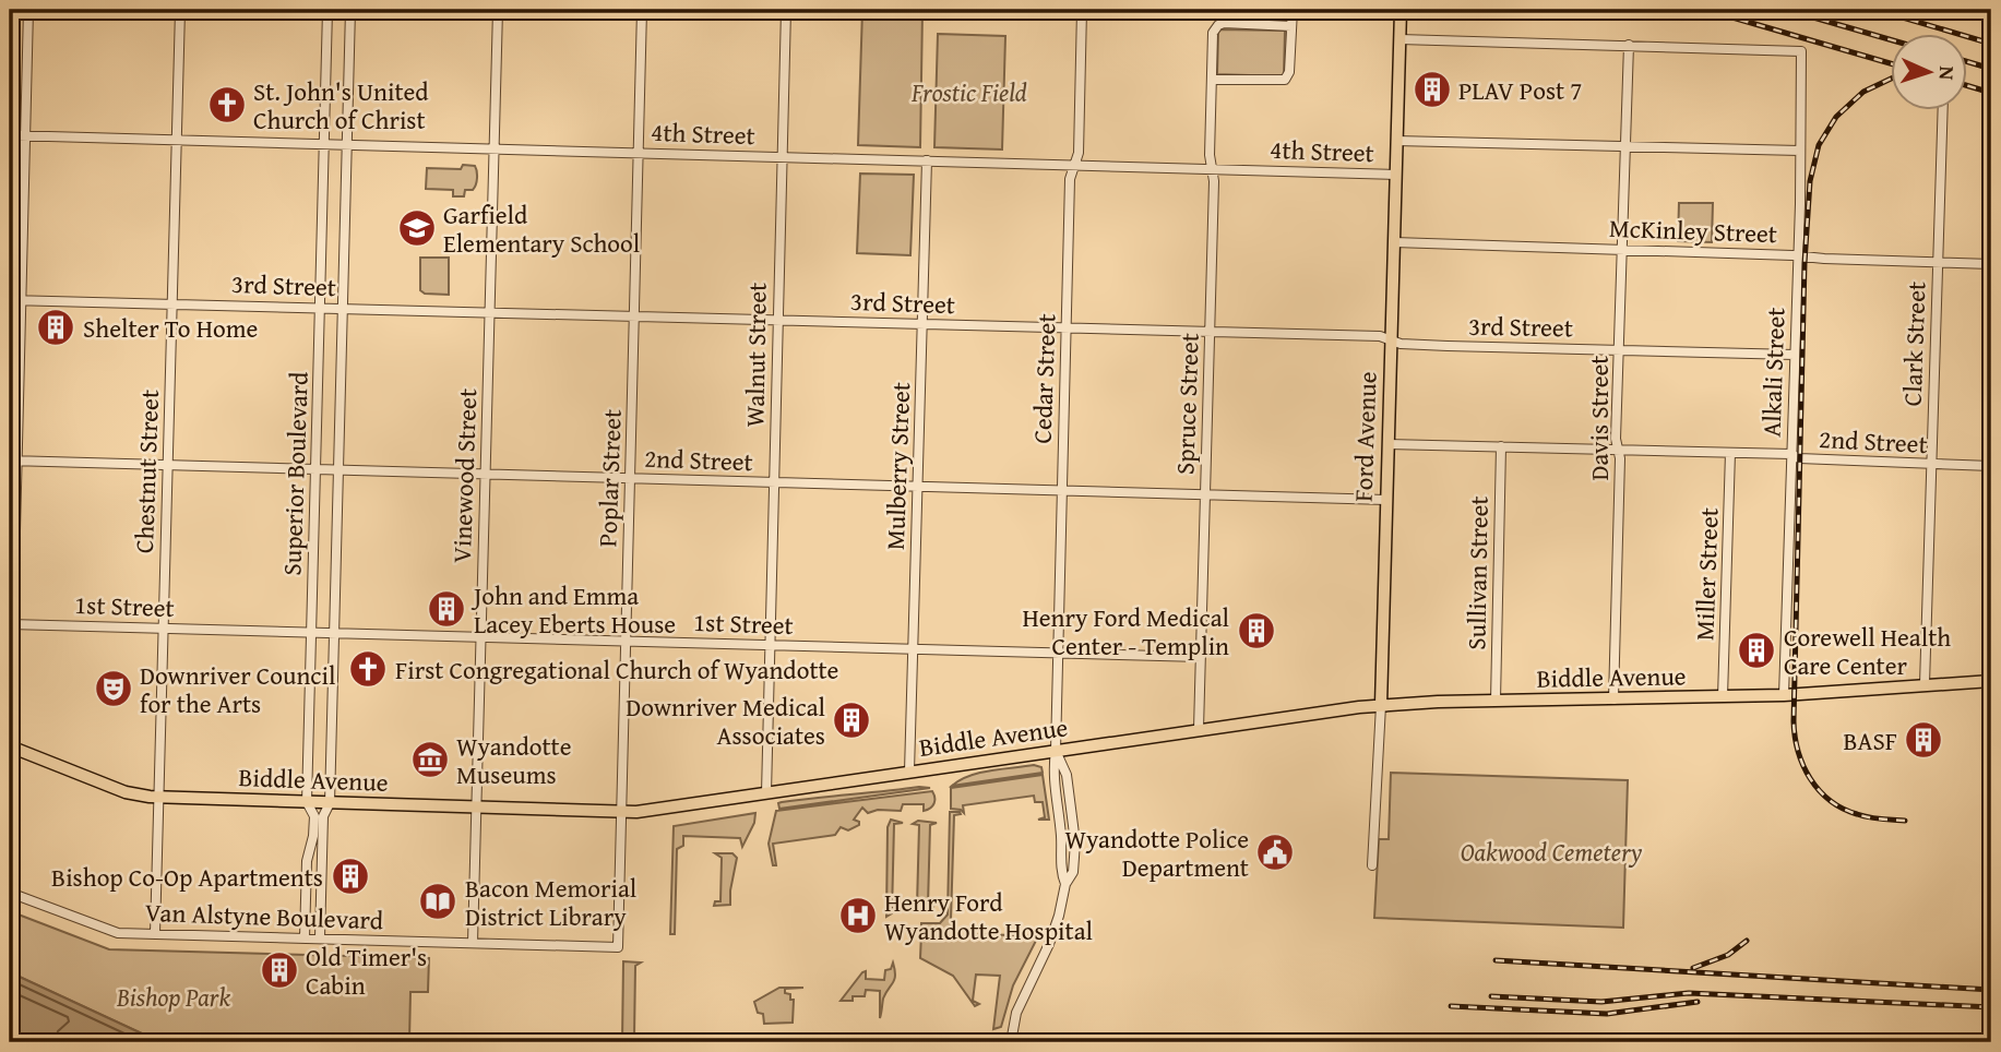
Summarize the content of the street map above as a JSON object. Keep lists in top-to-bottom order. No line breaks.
{"streets":{"main road":["Ford Avenue","Biddle Avenue"],"street":["4th Street","McKinley Street","3rd Street","Clark Street","Walnut Street","Alkali Street","Cedar Street","Spruce Street","Davis Street","2nd Street","Mulberry Street","Chestnut Street","Superior Boulevard","Vinewood Street","Poplar Street","Sullivan Street","Miller Street","1st Street","Van Alstyne Boulevard"]},"crossings":[["4th Street","Walnut Street"],["4th Street","Alkali Street"],["4th Street","Cedar Street"],["4th Street","Spruce Street"],["4th Street","Davis Street"],["4th Street","Ford Avenue"],["4th Street","Mulberry Street"],["4th Street","Chestnut Street"],["4th Street","Superior Boulevard"],["4th Street","Vinewood Street"],["4th Street","Poplar Street"],["McKinley Street","Clark Street"],["McKinley Street","Alkali Street"],["McKinley Street","Davis Street"],["McKinley Street","Ford Avenue"],["3rd Street","Walnut Street"],["3rd Street","Alkali Street"],["3rd Street","Cedar Street"],["3rd Street","Spruce Street"],["3rd Street","Davis Street"],["3rd Street","Ford Avenue"],["3rd Street","Mulberry Street"],["3rd Street","Chestnut Street"],["3rd Street","Superior Boulevard"],["3rd Street","Vinewood Street"],["3rd Street","Poplar Street"],["Clark Street","2nd Street"],["Clark Street","Biddle Avenue"],["Walnut Street","2nd Street"],["Walnut Street","1st Street"],["Walnut Street","Biddle Avenue"],["Alkali Street","Davis Street"],["Alkali Street","2nd Street"],["Alkali Street","Biddle Avenue"],["Cedar Street","2nd Street"],["Cedar Street","1st Street"],["Cedar Street","Biddle Avenue"],["Spruce Street","2nd Street"],["Spruce Street","1st Street"],["Spruce Street","Biddle Avenue"],["Davis Street","2nd Street"],["Davis Street","Biddle Avenue"],["Ford Avenue","2nd Street"],["Ford Avenue","Biddle Avenue"],["2nd Street","Mulberry Street"],["2nd Street","Chestnut Street"],["2nd Street","Superior Boulevard"],["2nd Street","Vinewood Street"],["2nd Street","Poplar Street"],["2nd Street","Sullivan Street"],["2nd Street","Miller Street"],["Mulberry Street","1st Street"],["Mulberry Street","Biddle Avenue"],["Chestnut Street","1st Street"],["Chestnut Street","Biddle Avenue"],["Chestnut Street","Van Alstyne Boulevard"],["Superior Boulevard","1st Street"],["Superior Boulevard","Biddle Avenue"],["Superior Boulevard","Van Alstyne Boulevard"],["Vinewood Street","1st Street"],["Vinewood Street","Biddle Avenue"],["Vinewood Street","Van Alstyne Boulevard"],["Poplar Street","1st Street"],["Poplar Street","Biddle Avenue"],["Poplar Street","Van Alstyne Boulevard"],["Sullivan Street","Biddle Avenue"],["Miller Street","Biddle Avenue"]],"parks":["Frostic Field","Oakwood Cemetery","Bishop Park"],"places":{"building":["PLAV Post 7","Shelter To Home","John and Emma Lacey Eberts House","Henry Ford Medical Center - Templin","Corewell Health Care Center","Downriver Medical Associates","BASF","Bishop Co-Op Apartments","Old Timer's Cabin"],"church":["St. John's United Church of Christ","First Congregational Church of Wyandotte"],"school or university":["Garfield Elementary School"],"theatre":["Downriver Council for the Arts"],"museum":["Wyandotte Museums"],"public building":["Wyandotte Police Department"],"library":["Bacon Memorial District Library"],"hospital":["Henry Ford Wyandotte Hospital"]},"north":"right"}
